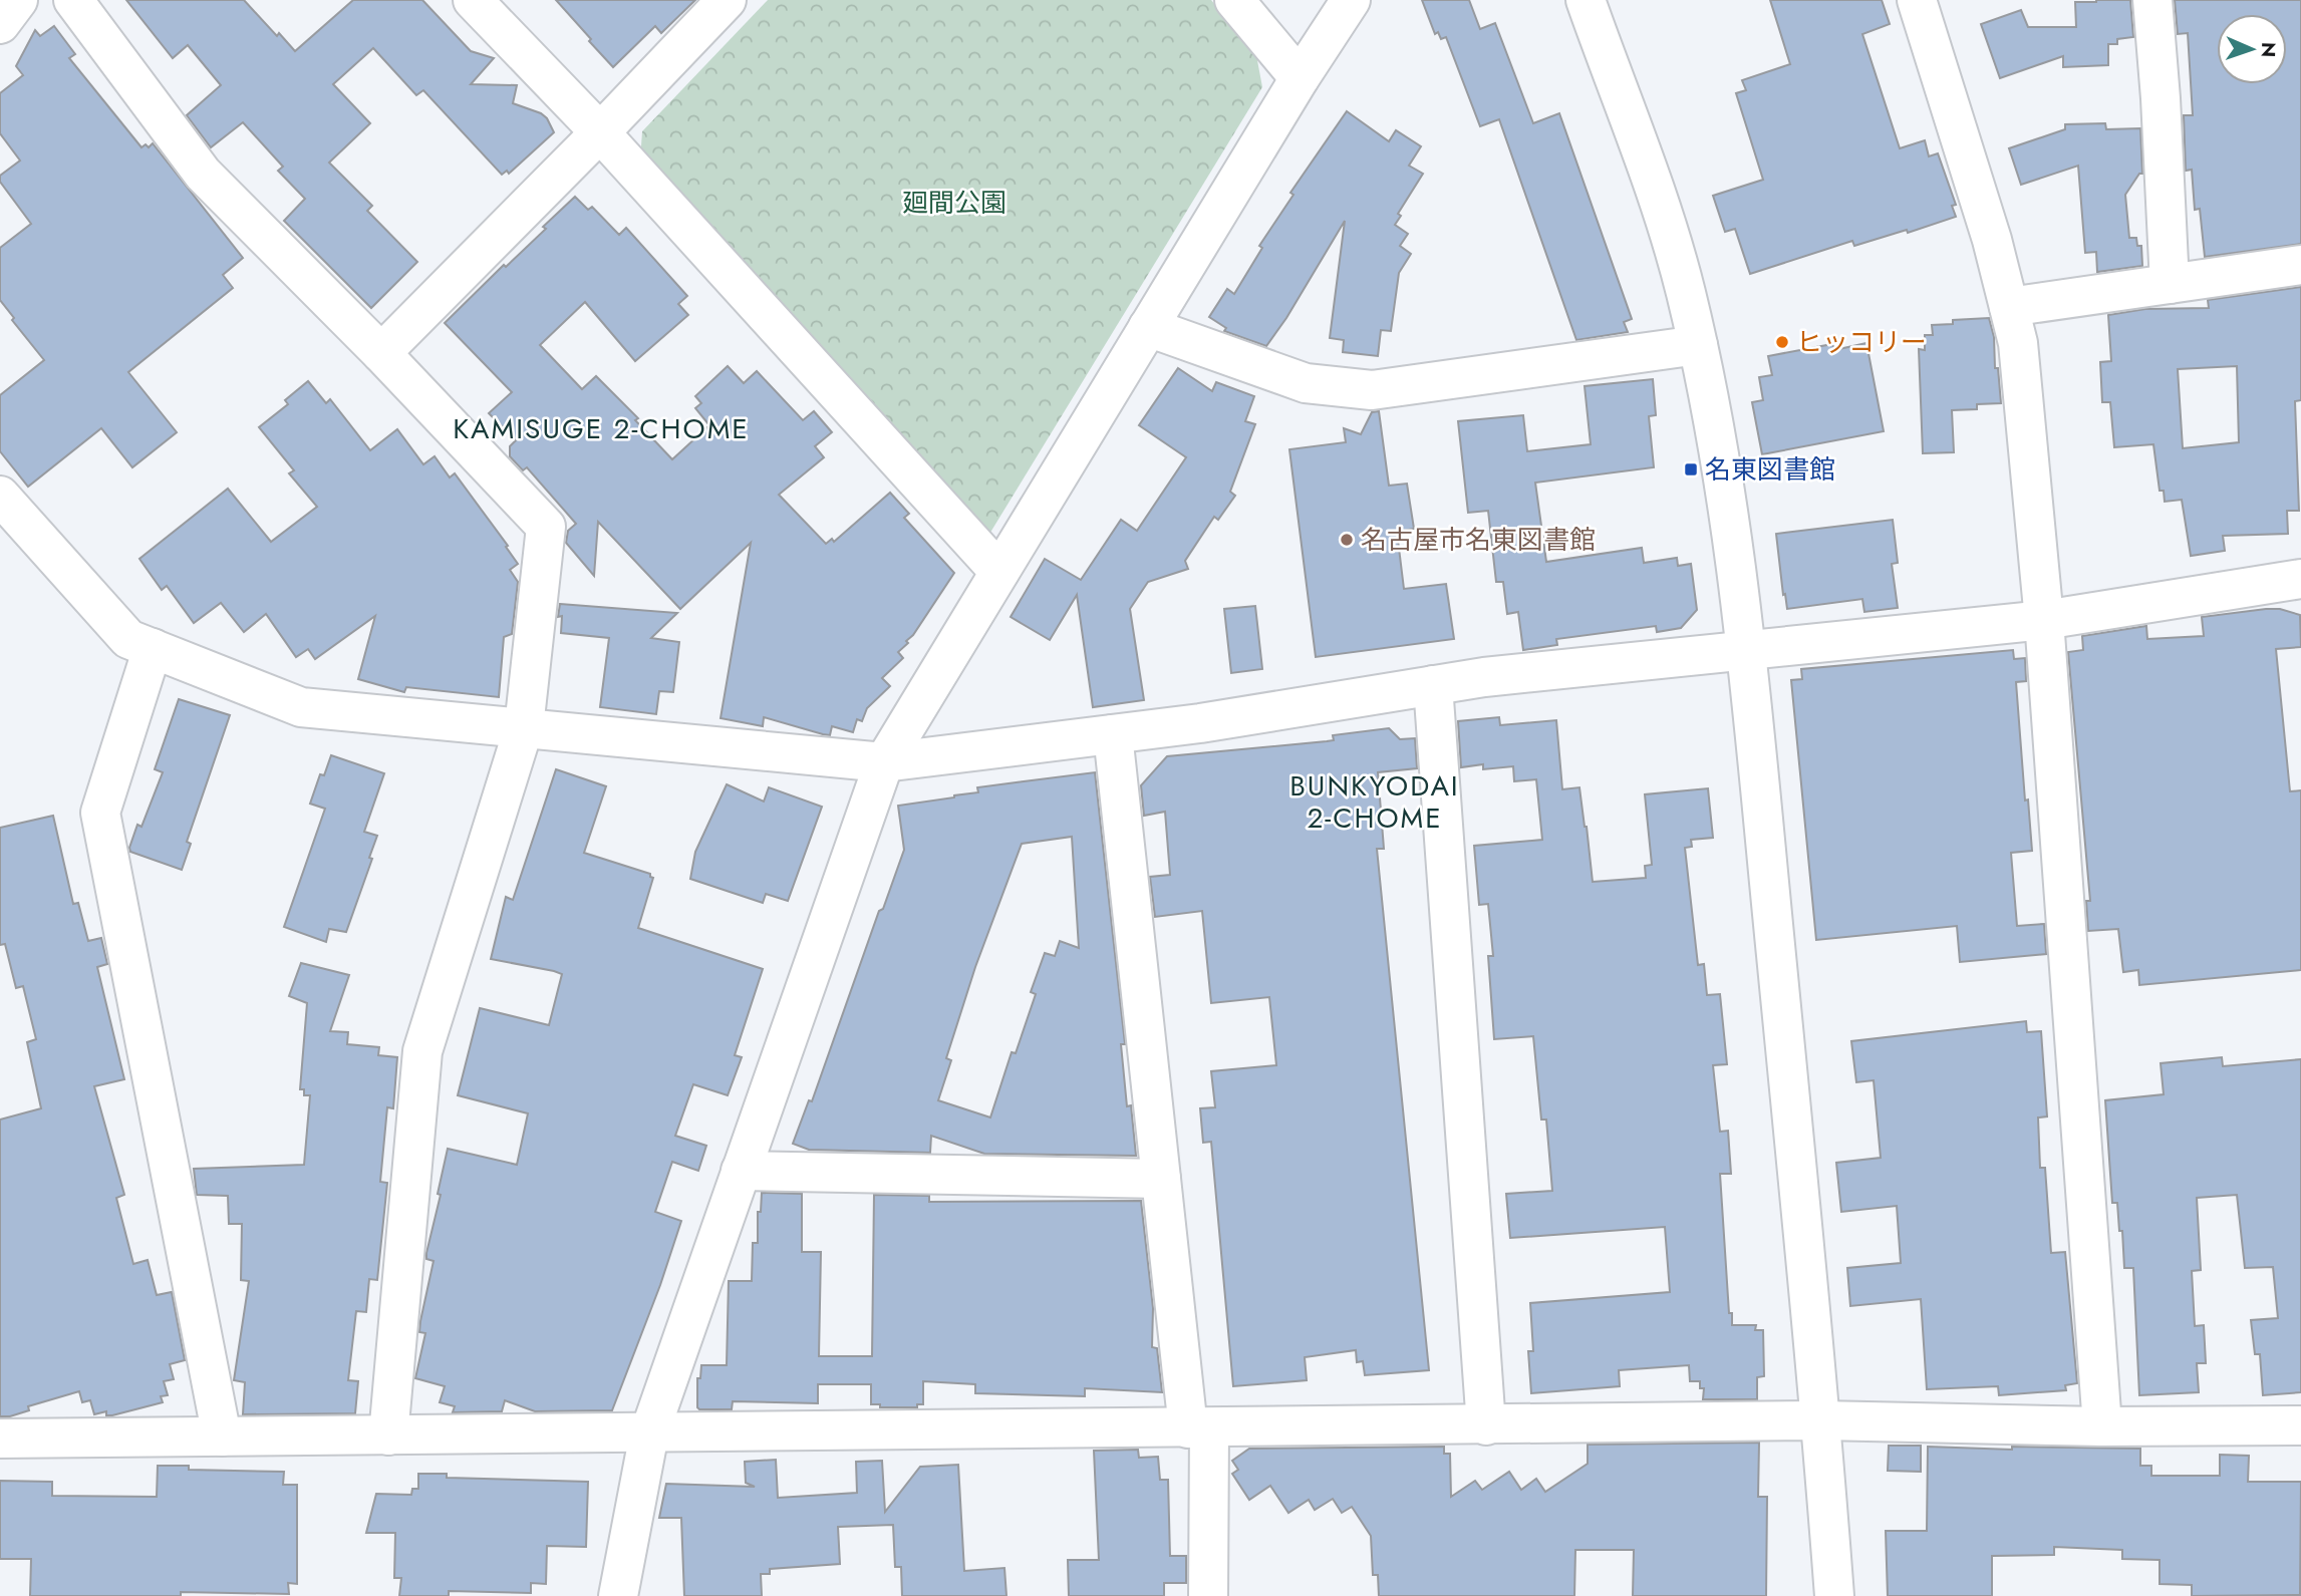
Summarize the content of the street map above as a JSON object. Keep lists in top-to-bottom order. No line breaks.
{"districts":["KAMISUGE 2-CHOME","BUNKYODAI 2-CHOME"],"parks":["廻間公園"],"places":{"other":["ヒッコリー","名古屋市名東図書館"],"transit":["名東図書館"]},"north":"right"}
